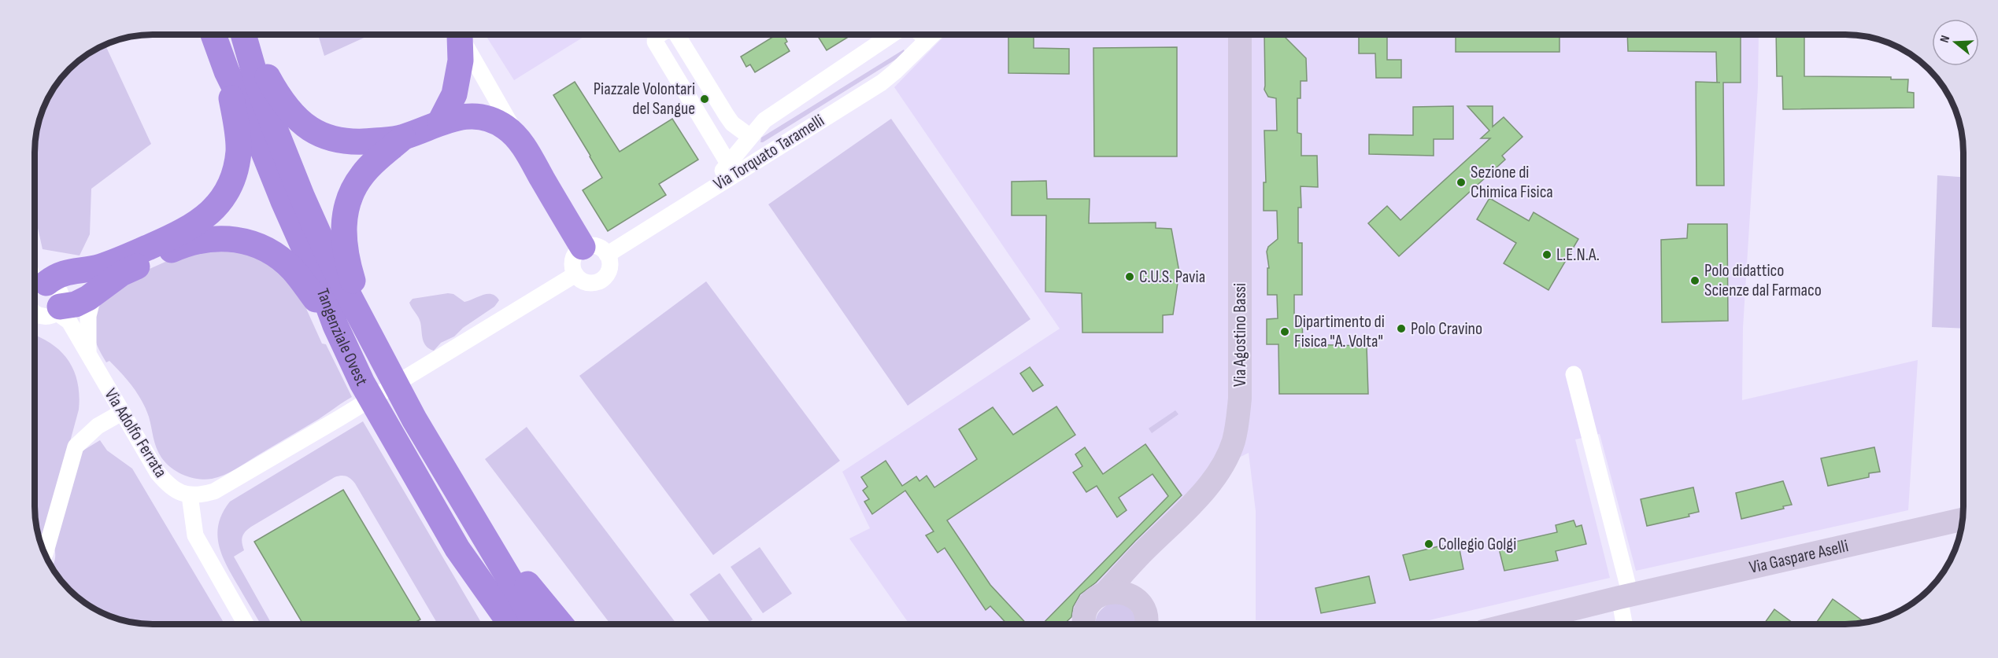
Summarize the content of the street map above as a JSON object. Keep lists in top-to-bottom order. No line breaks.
{"streets":{"highway":["Tangenziale Ovest"],"main road":["Via Agostino Bassi","Via Gaspare Aselli"],"street":["Via Torquato Taramelli","Via Adolfo Ferrata"]},"places":["Piazzale Volontari del Sangue","Sezione di Chimica Fisica","L.E.N.A.","C.U.S. Pavia","Polo didattico Scienze dal Farmaco","Polo Cravino","Dipartimento di Fisica \"A. Volta\"","Collegio Golgi"],"north":"left"}
